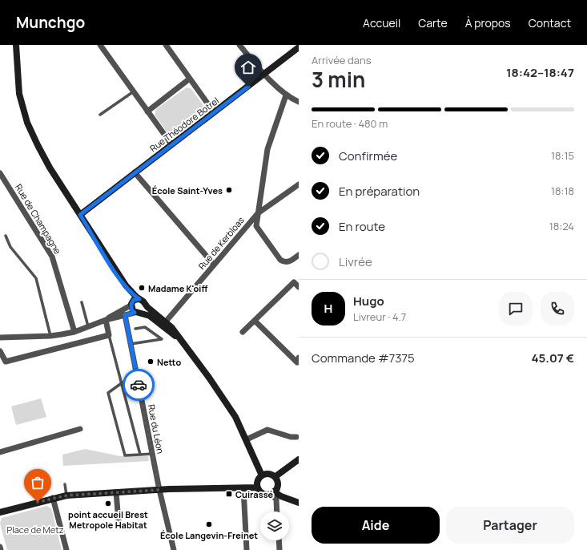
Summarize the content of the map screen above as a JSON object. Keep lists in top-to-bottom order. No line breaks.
{"streets":{"street":["Rue Théodore Botrel","Rue de Champagne","Rue de Kerbloas","Rue du Léon"]},"parks":["Place de Metz"],"places":{"other":["École Saint-Yves","Madame K'oiff","Netto","point accueil Brest Metropole Habitat","École Langevin-Freinet"],"transit":["Cuirassé"]},"page":{"header":"Munchgo","nav":["Accueil","Carte","À propos","Contact"],"heading":["3 min","Arrivée dans","18:42–18:47"],"panel":["Hugo","Livreur · 4.7","Commande #7375","45.07 €"],"bar":"En route · 480 m","list":[["Confirmée","18:15"],["En préparation","18:18"],["En route","18:24"],"Livrée"],"round":"H","buttons":["Aide","Partager"]}}
